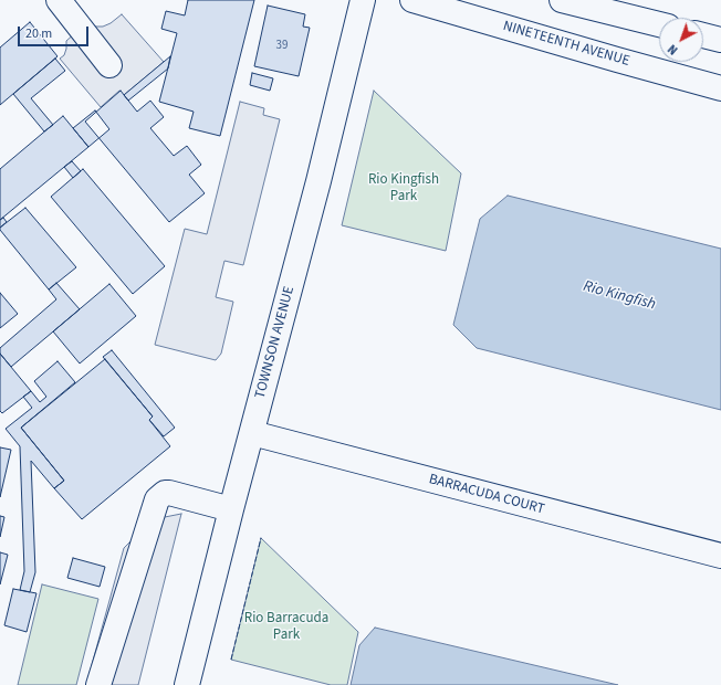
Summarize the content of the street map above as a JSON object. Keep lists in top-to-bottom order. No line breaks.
{"streets":{"street":["NINETEENTH AVENUE","TOWNSON AVENUE","BARRACUDA COURT"]},"crossings":[["TOWNSON AVENUE","BARRACUDA COURT"]],"water":["Rio Kingfish"],"parks":["Rio Kingfish Park","Rio Barracuda Park"],"house_numbers":["39"],"scale_bar":"20 m","north":"bottom left"}
